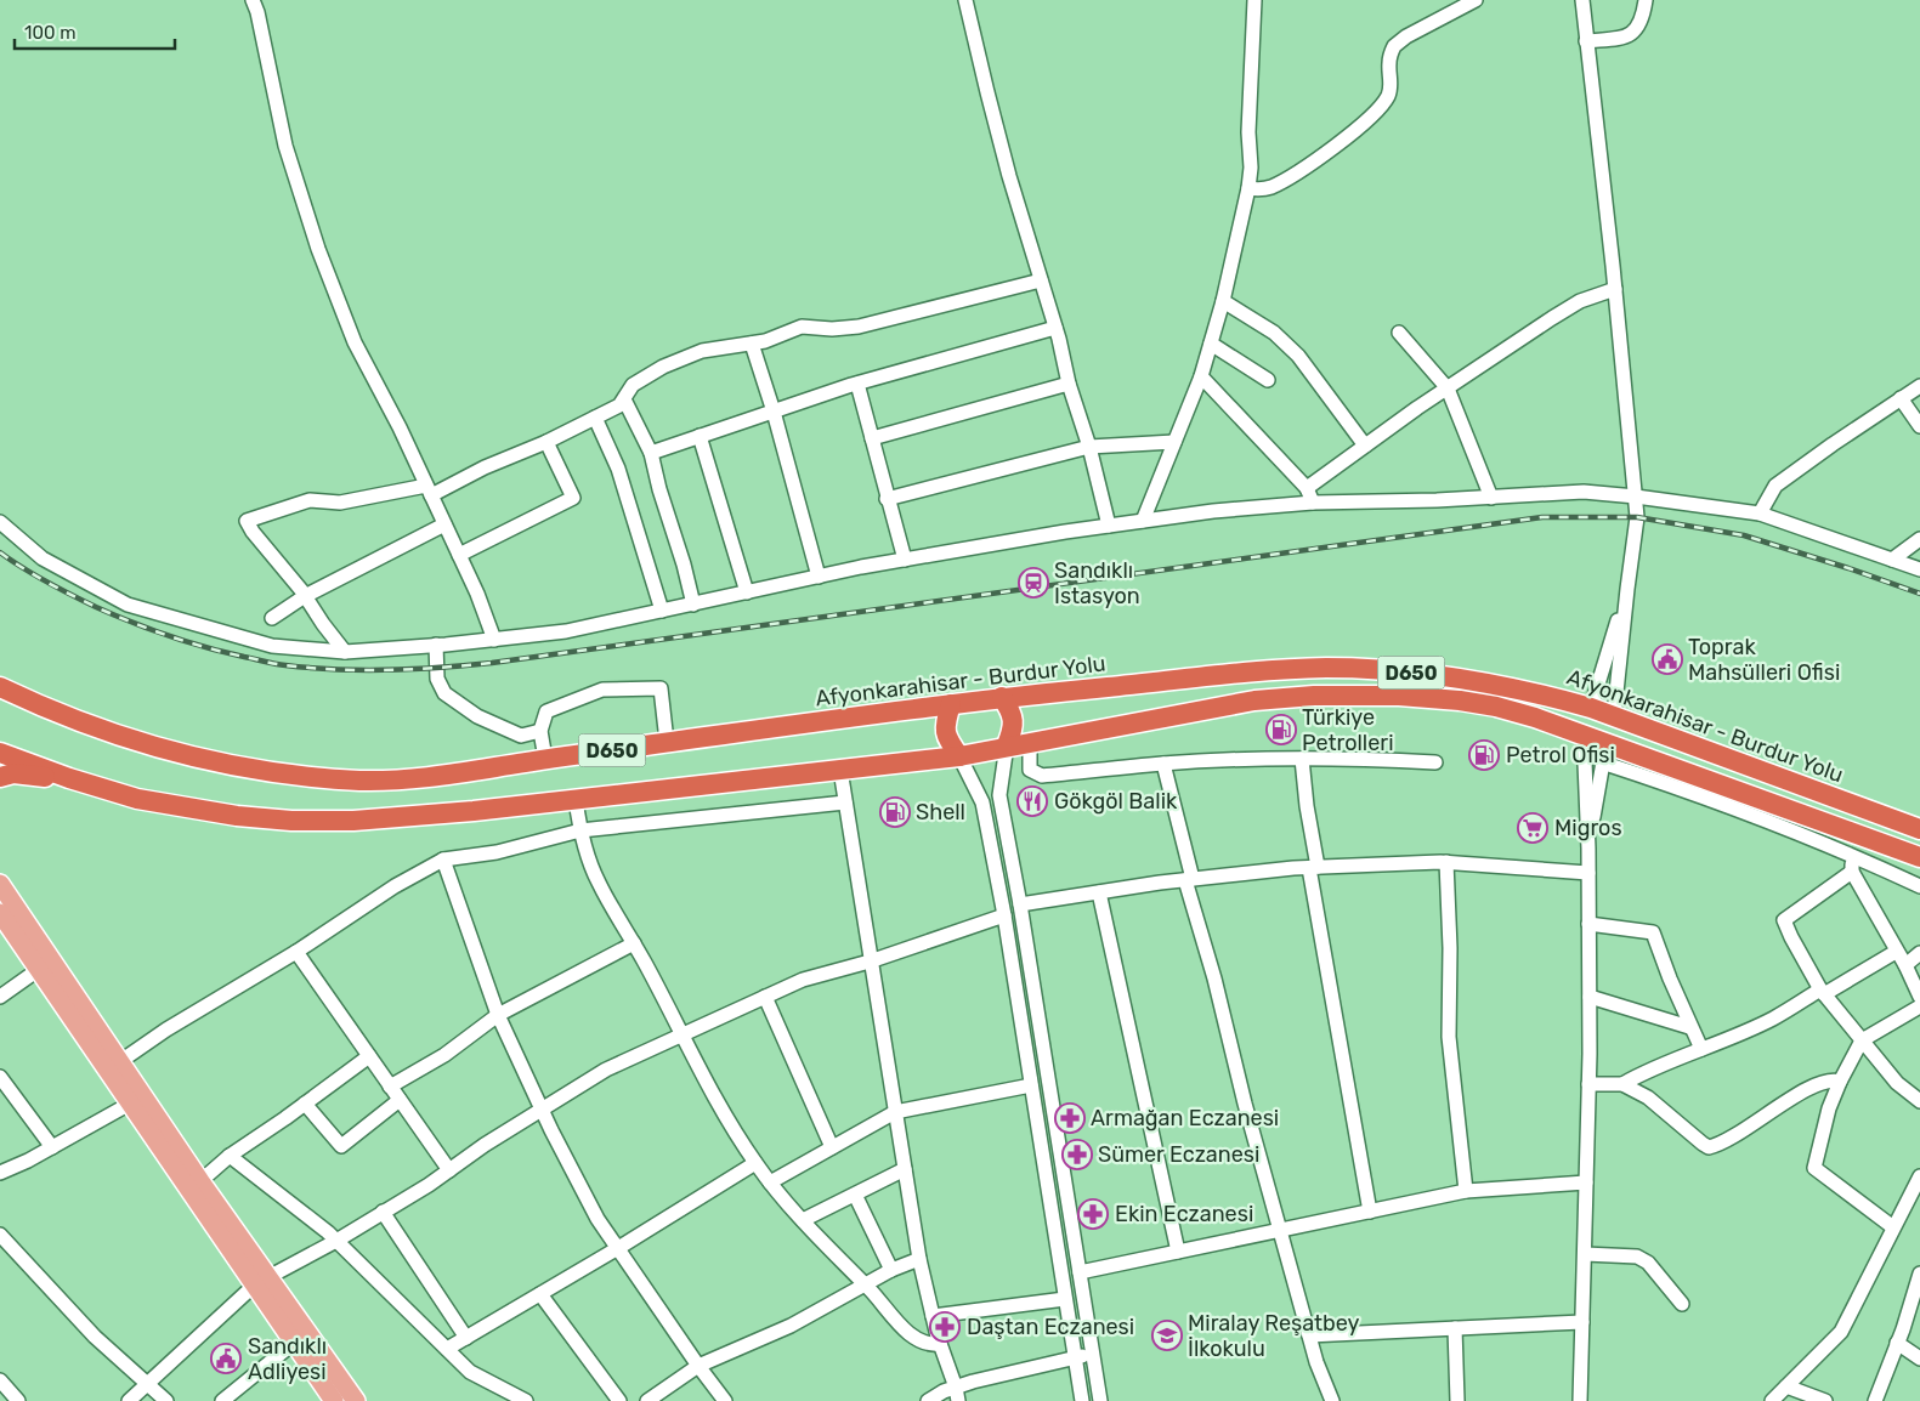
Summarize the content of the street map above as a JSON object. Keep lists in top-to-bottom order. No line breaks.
{"streets":{"highway":["D650","Afyonkarahisar - Burdur Yolu"]},"crossings":[["D650","Afyonkarahisar - Burdur Yolu"]],"places":{"station":["Sandıklı Istasyon"],"public building":["Toprak Mahsülleri Ofisi","Sandıklı Adliyesi"],"fuel station":["Türkiye Petrolleri","Petrol Ofisi","Shell"],"restaurant":["Gökgöl Balik"],"supermarket":["Migros"],"pharmacy":["Armağan Eczanesi","Sümer Eczanesi","Ekin Eczanesi","Daştan Eczanesi"],"school or university":["Miralay Reşatbey İlkokulu"]},"scale_bar":"100 m"}
